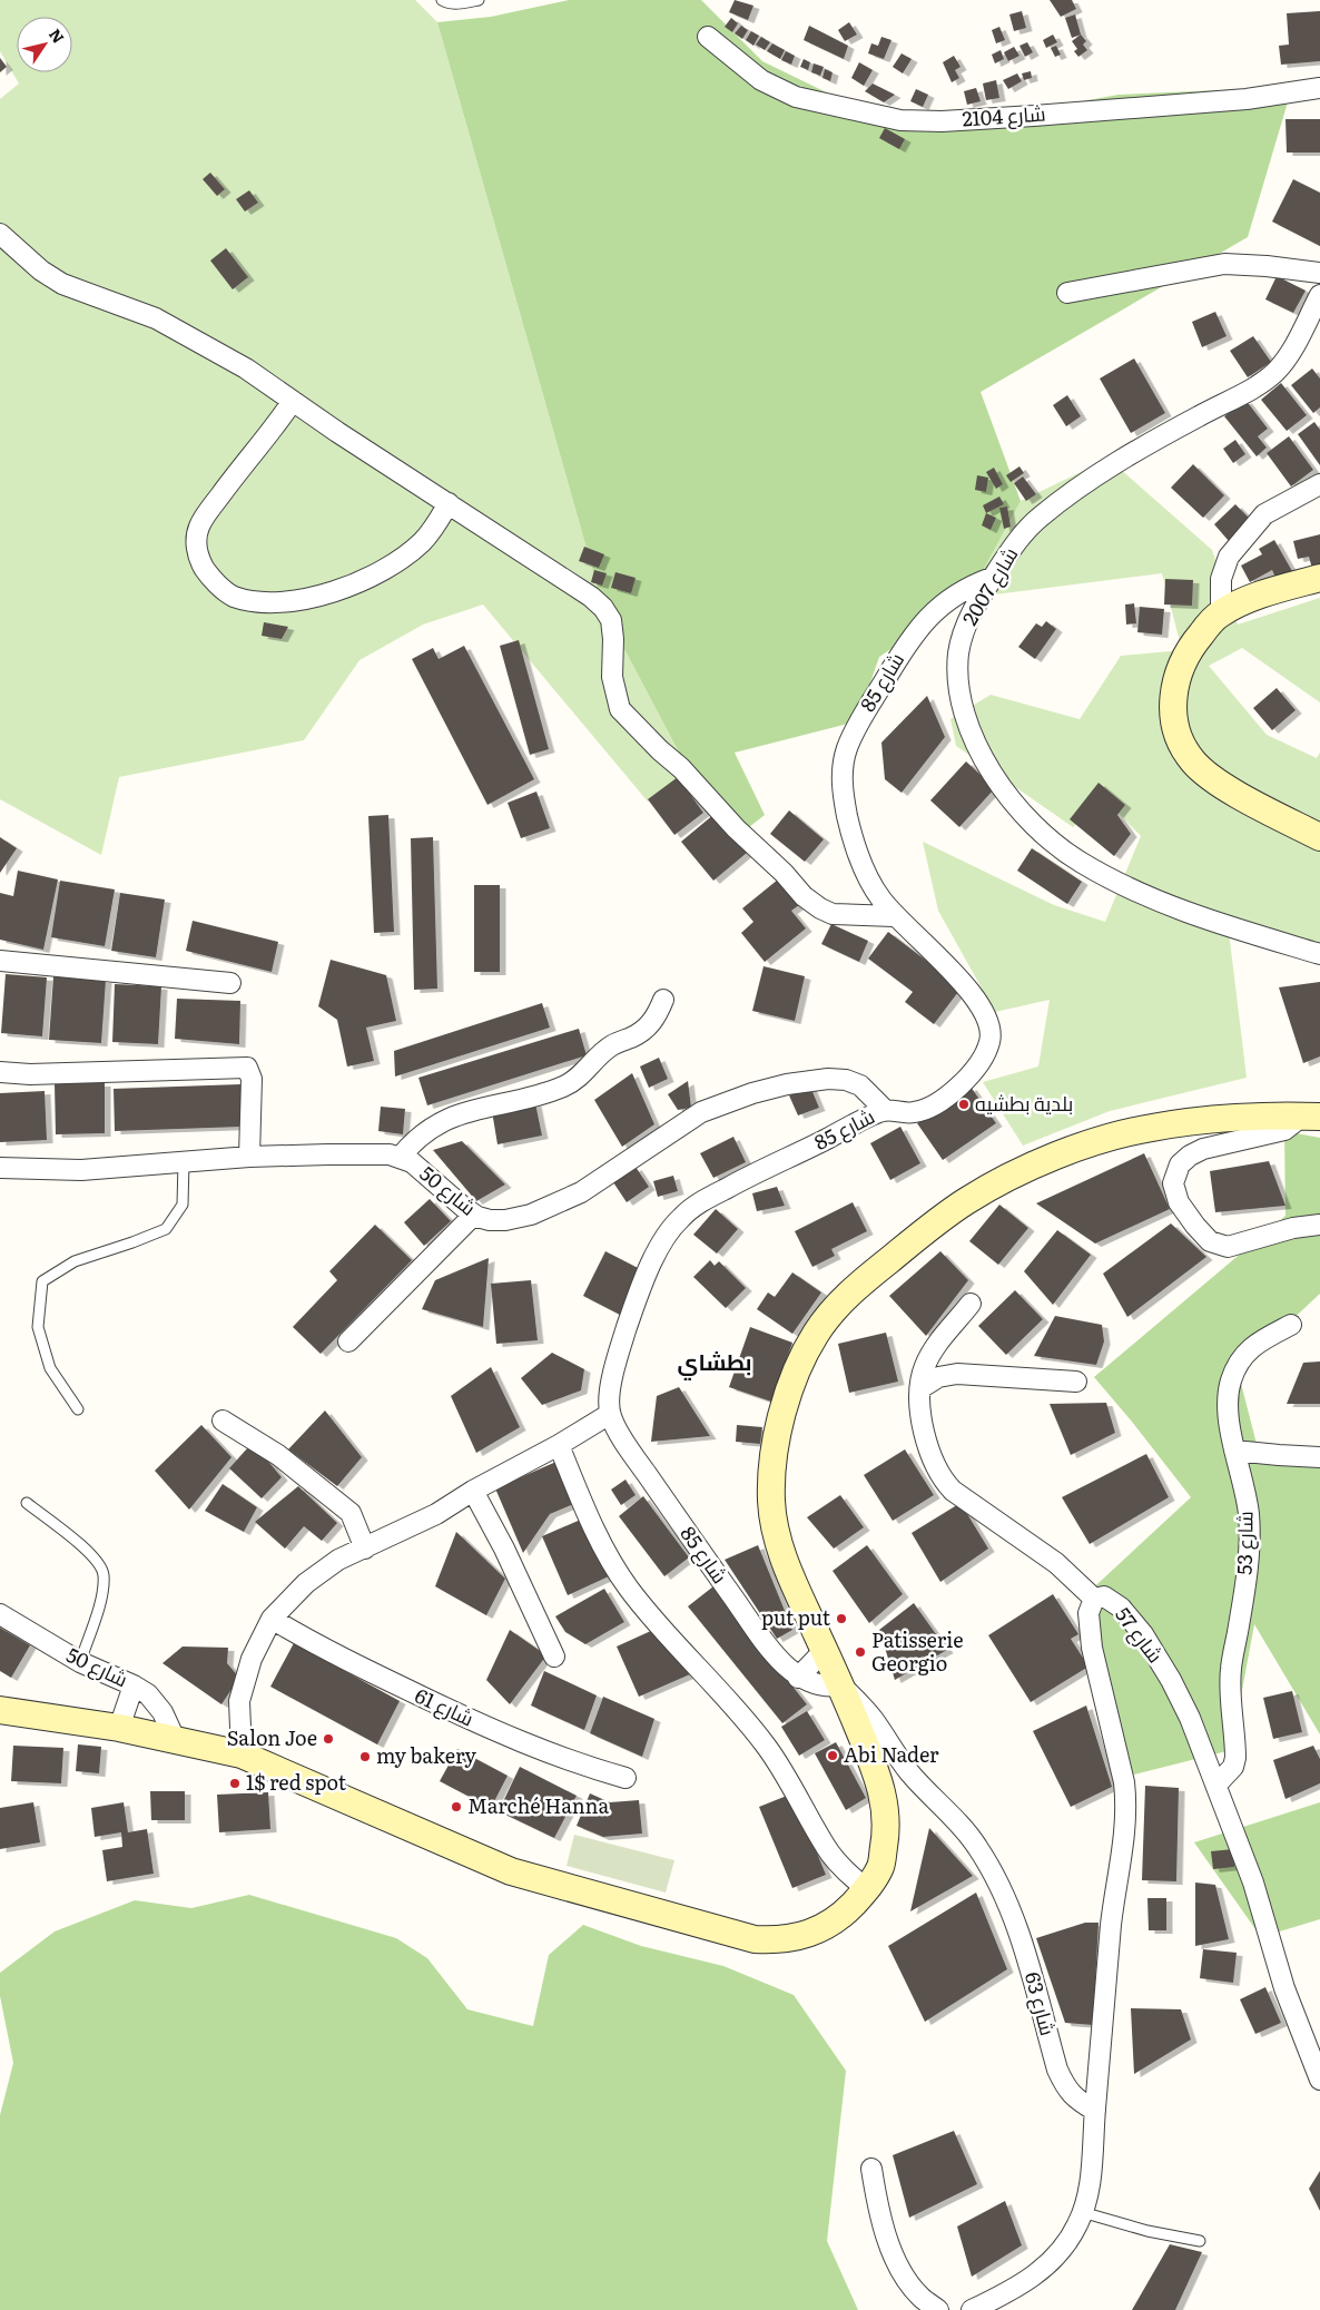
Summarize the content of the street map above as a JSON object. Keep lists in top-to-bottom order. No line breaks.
{"streets":{"street":["شارع 2104","شارع 2007","شارع 85","شارع 50","شارع 53","شارع 57","شارع 61","شارع 63"]},"crossings":[["شارع 2007","شارع 85"],["شارع 85","شارع 50"],["شارع 53","شارع 57"],["شارع 57","شارع 63"]],"districts":["بطشاي"],"places":["بلدية بطشيه","put put","Patisserie Georgio","Salon Joe","Abi Nader","my bakery","1$ red spot","Marché Hanna"],"north":"top right"}
